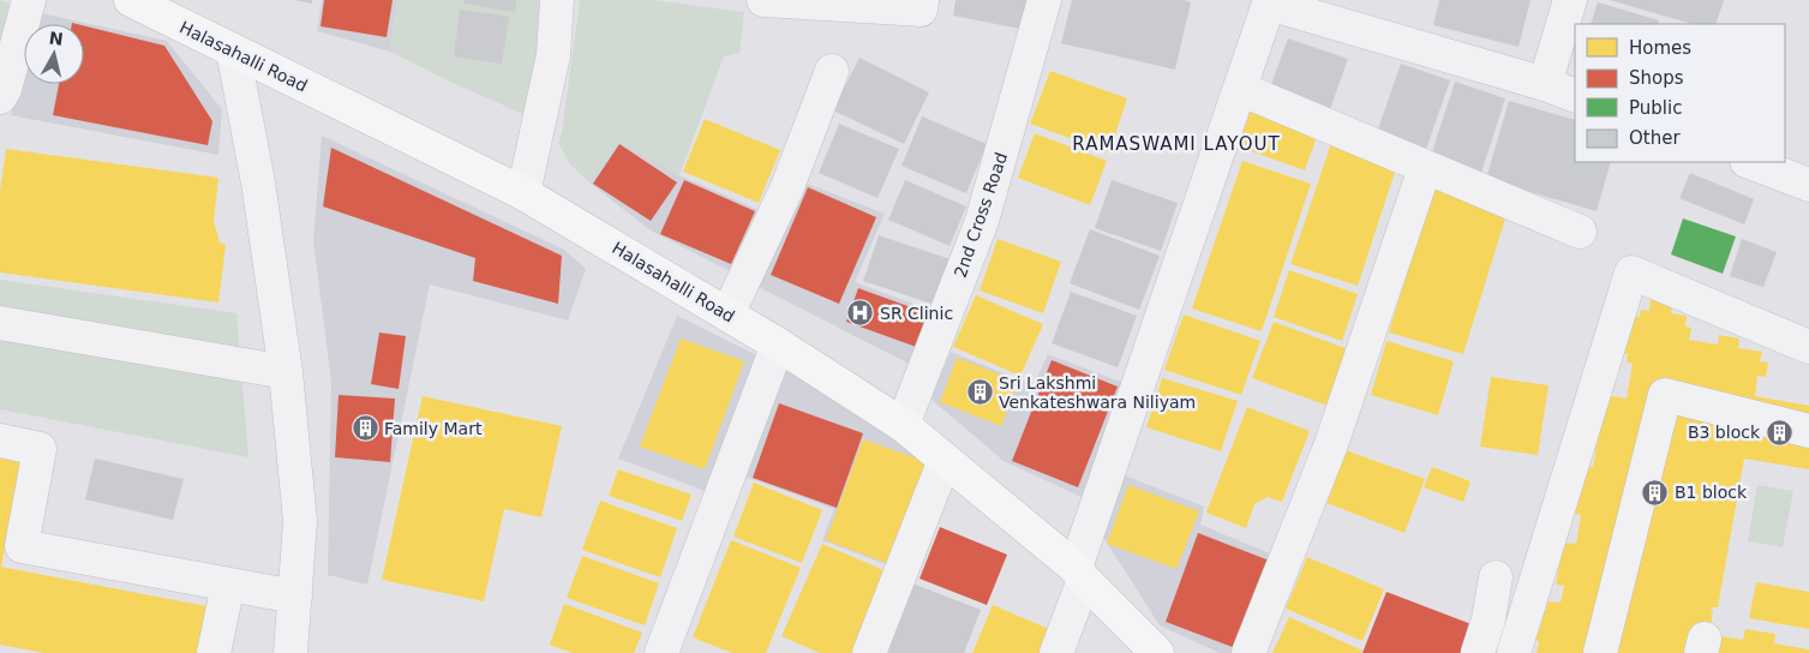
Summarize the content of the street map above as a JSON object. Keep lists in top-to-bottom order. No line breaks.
{"streets":{"main road":["Halasahalli Road"],"street":["2nd Cross Road"]},"crossings":[["Halasahalli Road","2nd Cross Road"]],"districts":["RAMASWAMI LAYOUT"],"places":{"hospital":["SR Clinic"],"building":["Sri Lakshmi Venkateshwara Niliyam","Family Mart","B3 block","B1 block"]},"legend":["Homes","Shops","Public","Other"],"north":"top"}
